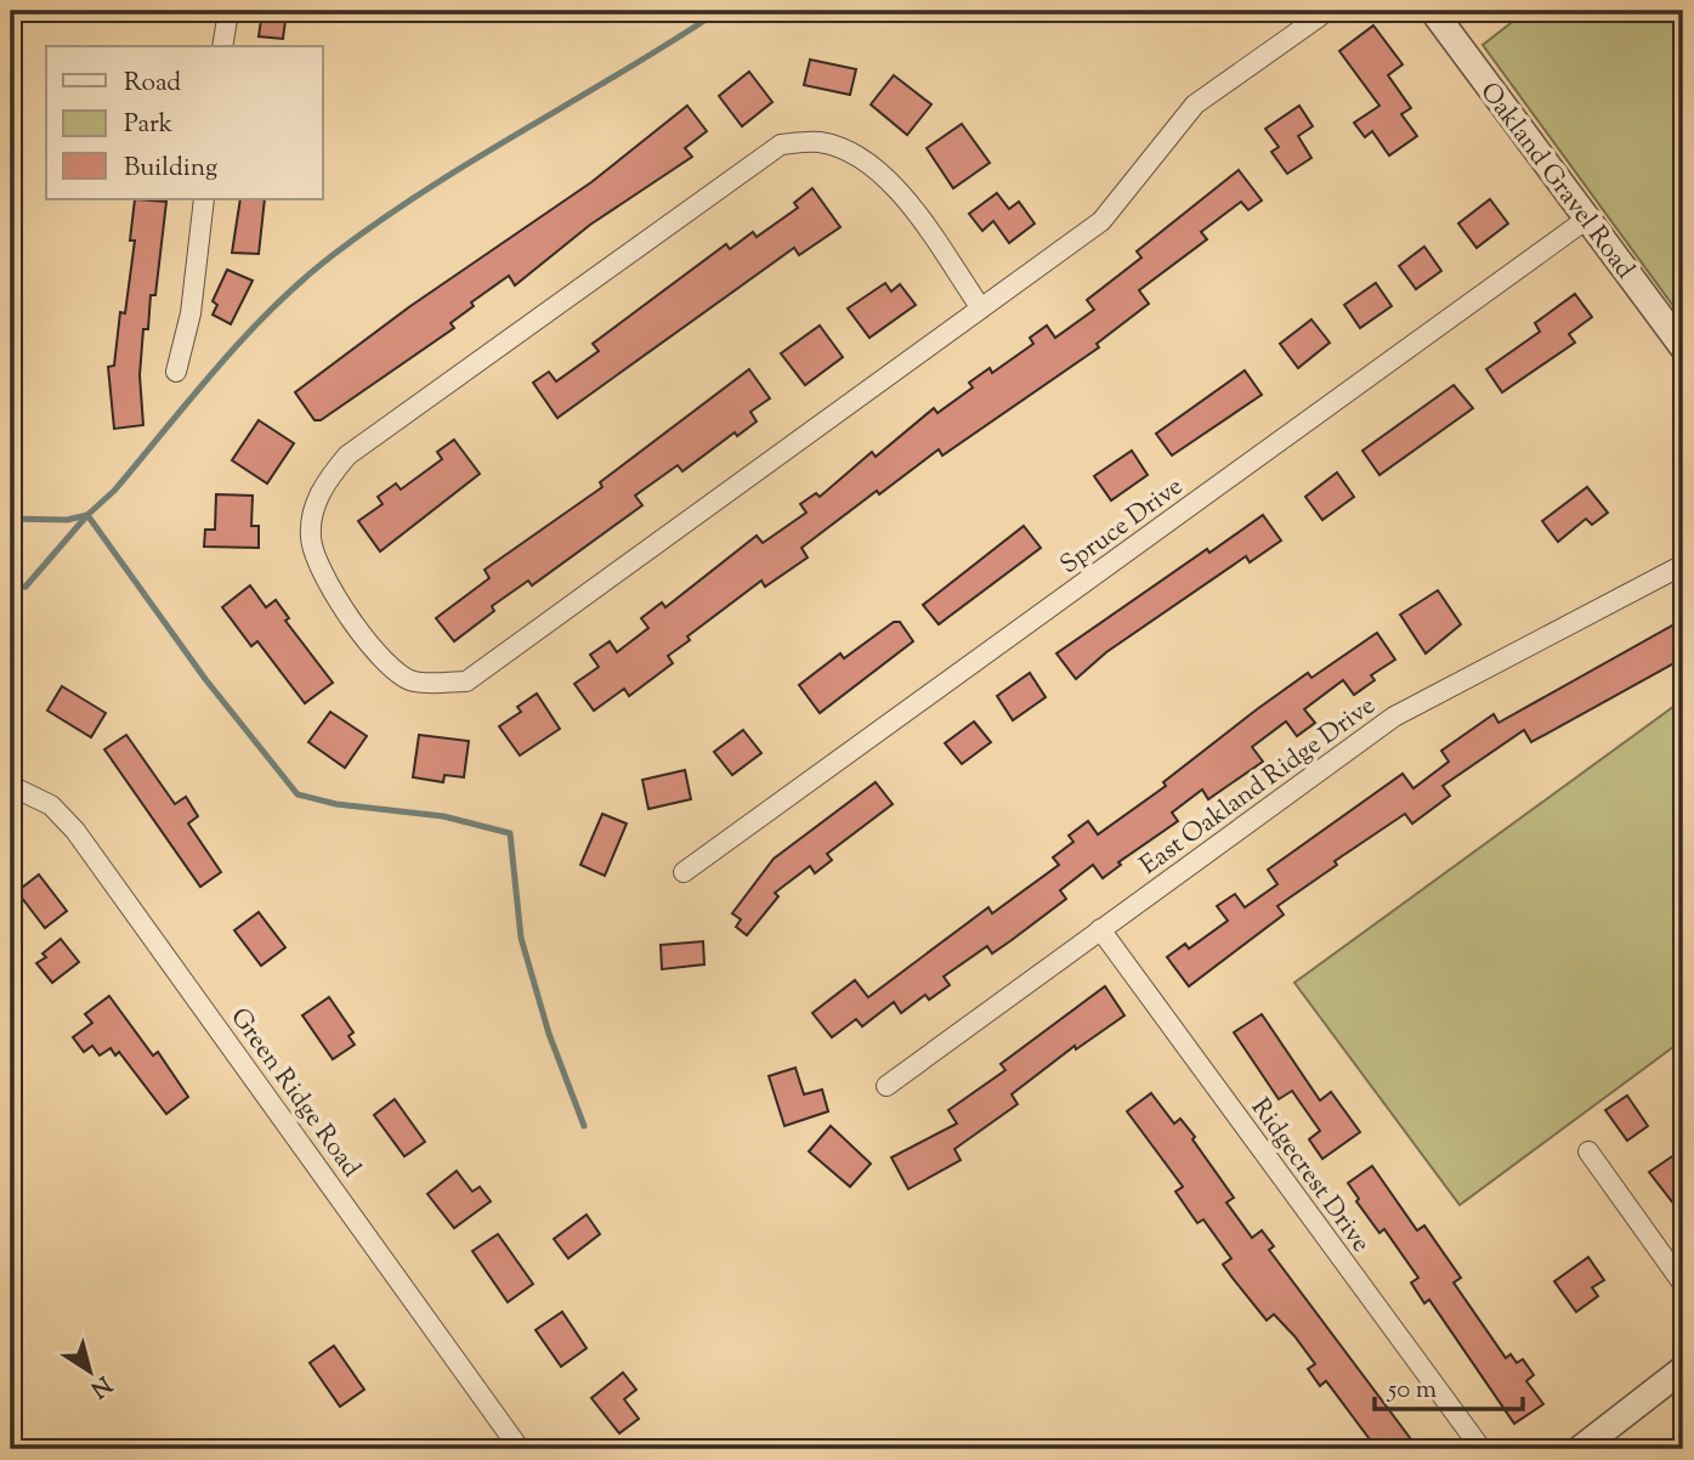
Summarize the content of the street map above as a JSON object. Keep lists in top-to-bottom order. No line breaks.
{"streets":{"street":["Oakland Gravel Road","Spruce Drive","East Oakland Ridge Drive","Green Ridge Road","Ridgecrest Drive"]},"crossings":[["Oakland Gravel Road","Spruce Drive"],["East Oakland Ridge Drive","Ridgecrest Drive"]],"legend":["Road","Park","Building"],"scale_bar":"50 m","north":"bottom right"}
